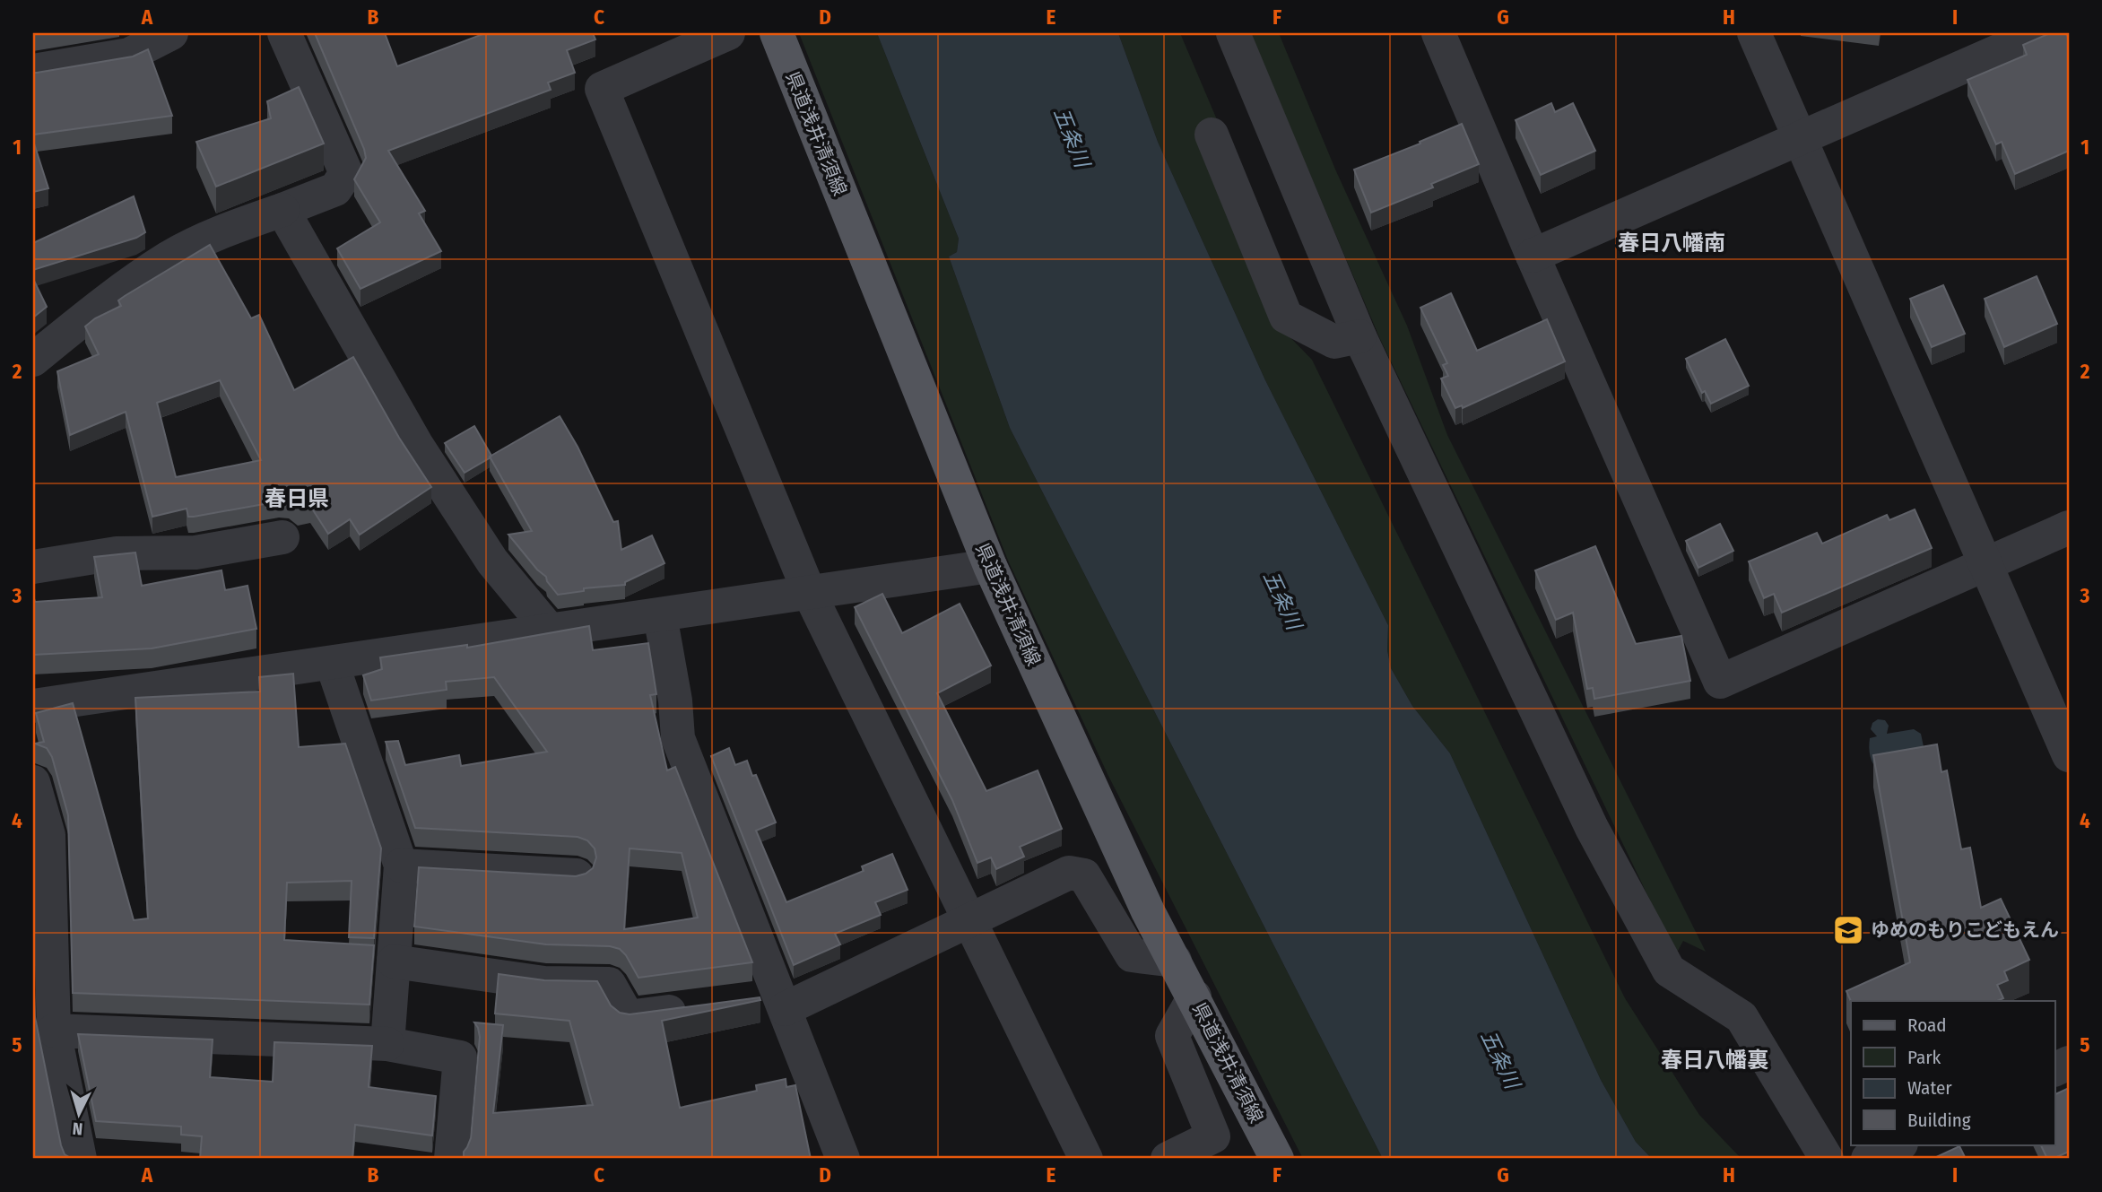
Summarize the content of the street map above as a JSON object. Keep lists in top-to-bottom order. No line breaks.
{"streets":{"main road":["県道浅井清須線"]},"districts":["春日八幡南","春日県","春日八幡裏"],"water":["五条川"],"places":{"school or university":["ゆめのもりこどもえん"]},"legend":["Road","Park","Water","Building"],"north":"bottom","grid":{"columns":["A","B","C","D","E","F","G","H","I"],"rows":["1","2","3","4","5"]}}
